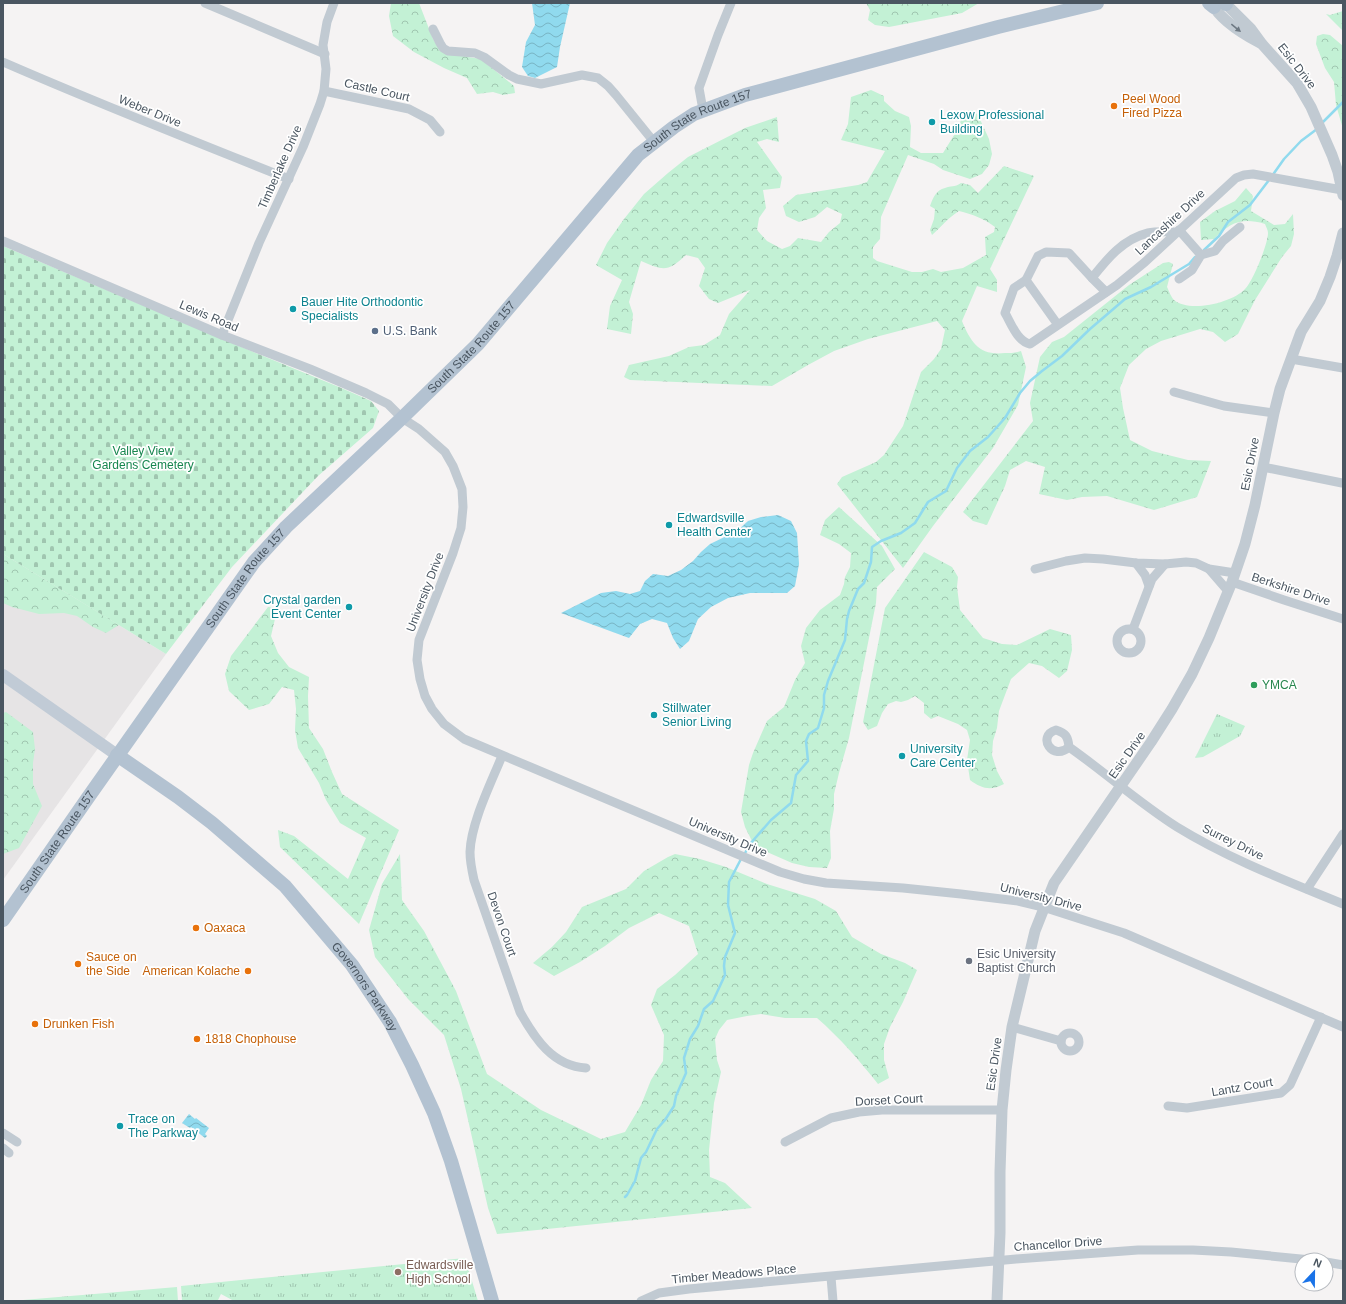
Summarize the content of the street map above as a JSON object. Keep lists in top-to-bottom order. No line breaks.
{"streets":{"main road":["South State Route 157","Governors Parkway"],"street":["Esic Drive","Castle Court","Weber Drive","Timberlake Drive","Lancashire Drive","Lewis Road","Berkshire Drive","University Drive","Surrey Drive","Devon Court","Lantz Court","Dorset Court","Chancellor Drive","Timber Meadows Place"]},"crossings":[["Esic Drive","Lancashire Drive"],["Esic Drive","Berkshire Drive"],["Esic Drive","University Drive"],["Esic Drive","Surrey Drive"],["Esic Drive","Dorset Court"],["Esic Drive","Chancellor Drive"],["Castle Court","Timberlake Drive"],["Weber Drive","Timberlake Drive"],["South State Route 157","Lewis Road"],["South State Route 157","University Drive"],["South State Route 157","Governors Parkway"],["Timberlake Drive","Lewis Road"],["Lewis Road","University Drive"],["University Drive","Devon Court"],["University Drive","Lantz Court"],["Chancellor Drive","Timber Meadows Place"]],"parks":["Valley View Gardens Cemetery"],"places":["Peel Wood Fired Pizza","Lexow Professional Building","Bauer Hite Orthodontic Specialists","U.S. Bank","Edwardsville Health Center","Crystal garden Event Center","YMCA","Stillwater Senior Living","University Care Center","Oaxaca","Esic University Baptist Church","Sauce on the Side","American Kolache","Drunken Fish","1818 Chophouse","Trace on The Parkway","Edwardsville High School"],"north":"top"}
